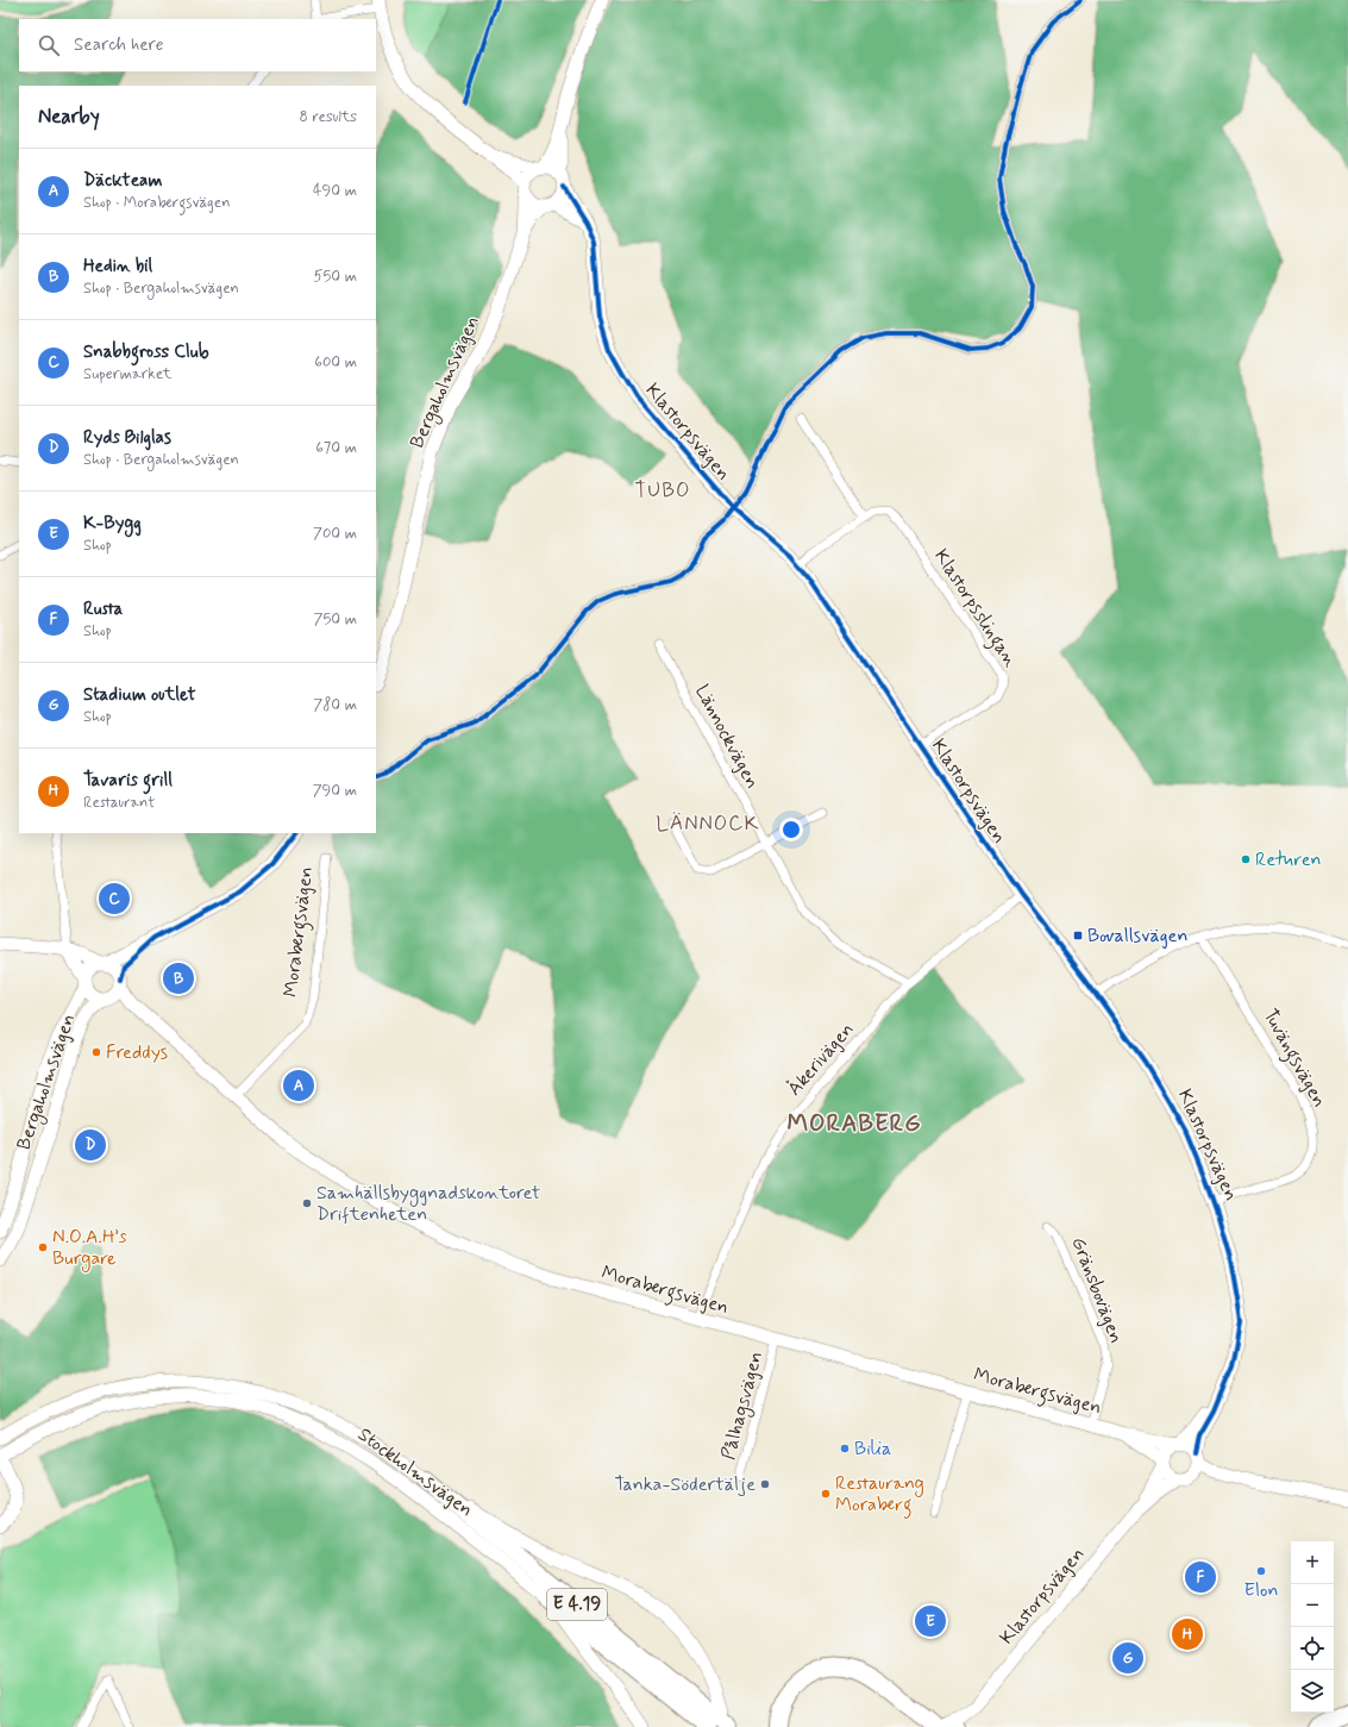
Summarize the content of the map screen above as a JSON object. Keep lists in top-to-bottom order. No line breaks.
{"streets":{"highway":["E 4.19"],"street":["Bergaholmsvägen","Klastorpsvägen","Klastorpsslingan","Lännockvägen","Morabergsvägen","Tuvängsvägen","Åkerivägen","Gränsbovägen","Pålhagsvägen","Stockholmsvägen"]},"crossings":[["Bergaholmsvägen","Klastorpsvägen"],["Bergaholmsvägen","Morabergsvägen"],["Klastorpsvägen","Klastorpsslingan"],["Klastorpsvägen","Morabergsvägen"],["Klastorpsvägen","Tuvängsvägen"],["Klastorpsvägen","Åkerivägen"],["Lännockvägen","Åkerivägen"],["Morabergsvägen","Åkerivägen"],["Morabergsvägen","Gränsbovägen"],["Morabergsvägen","Pålhagsvägen"],["Stockholmsvägen","E 4.19"]],"districts":["TUBO","LÄNNOCK","MORABERG"],"places":{"other":["Returen","Freddys","Samhällsbyggnadskontoret Driftenheten","N.O.A.H’s Burgare","Bilia","Tanka-Södertälje","Restaurang Moraberg","Elon"],"transit":["Bovallsvägen"]},"page":{"search":"Search here","heading":["Nearby","8 results"],"list":[{"mark":"A","name":"Däckteam","note":"Shop · Morabergsvägen","value":"490 m"},{"mark":"B","name":"Hedin bil","note":"Shop · Bergaholmsvägen","value":"550 m"},{"mark":"C","name":"Snabbgross Club","note":"Supermarket","value":"600 m"},{"mark":"D","name":"Ryds Bilglas","note":"Shop · Bergaholmsvägen","value":"670 m"},{"mark":"E","name":"K-Bygg","note":"Shop","value":"700 m"},{"mark":"F","name":"Rusta","note":"Shop","value":"750 m"},{"mark":"G","name":"Stadium outlet","note":"Shop","value":"780 m"},{"mark":"H","name":"Tavaris grill","note":"Restaurant","value":"790 m"}],"pins":["C","B","A","D","F","E","H","G"],"map_buttons":["+","−"]}}
